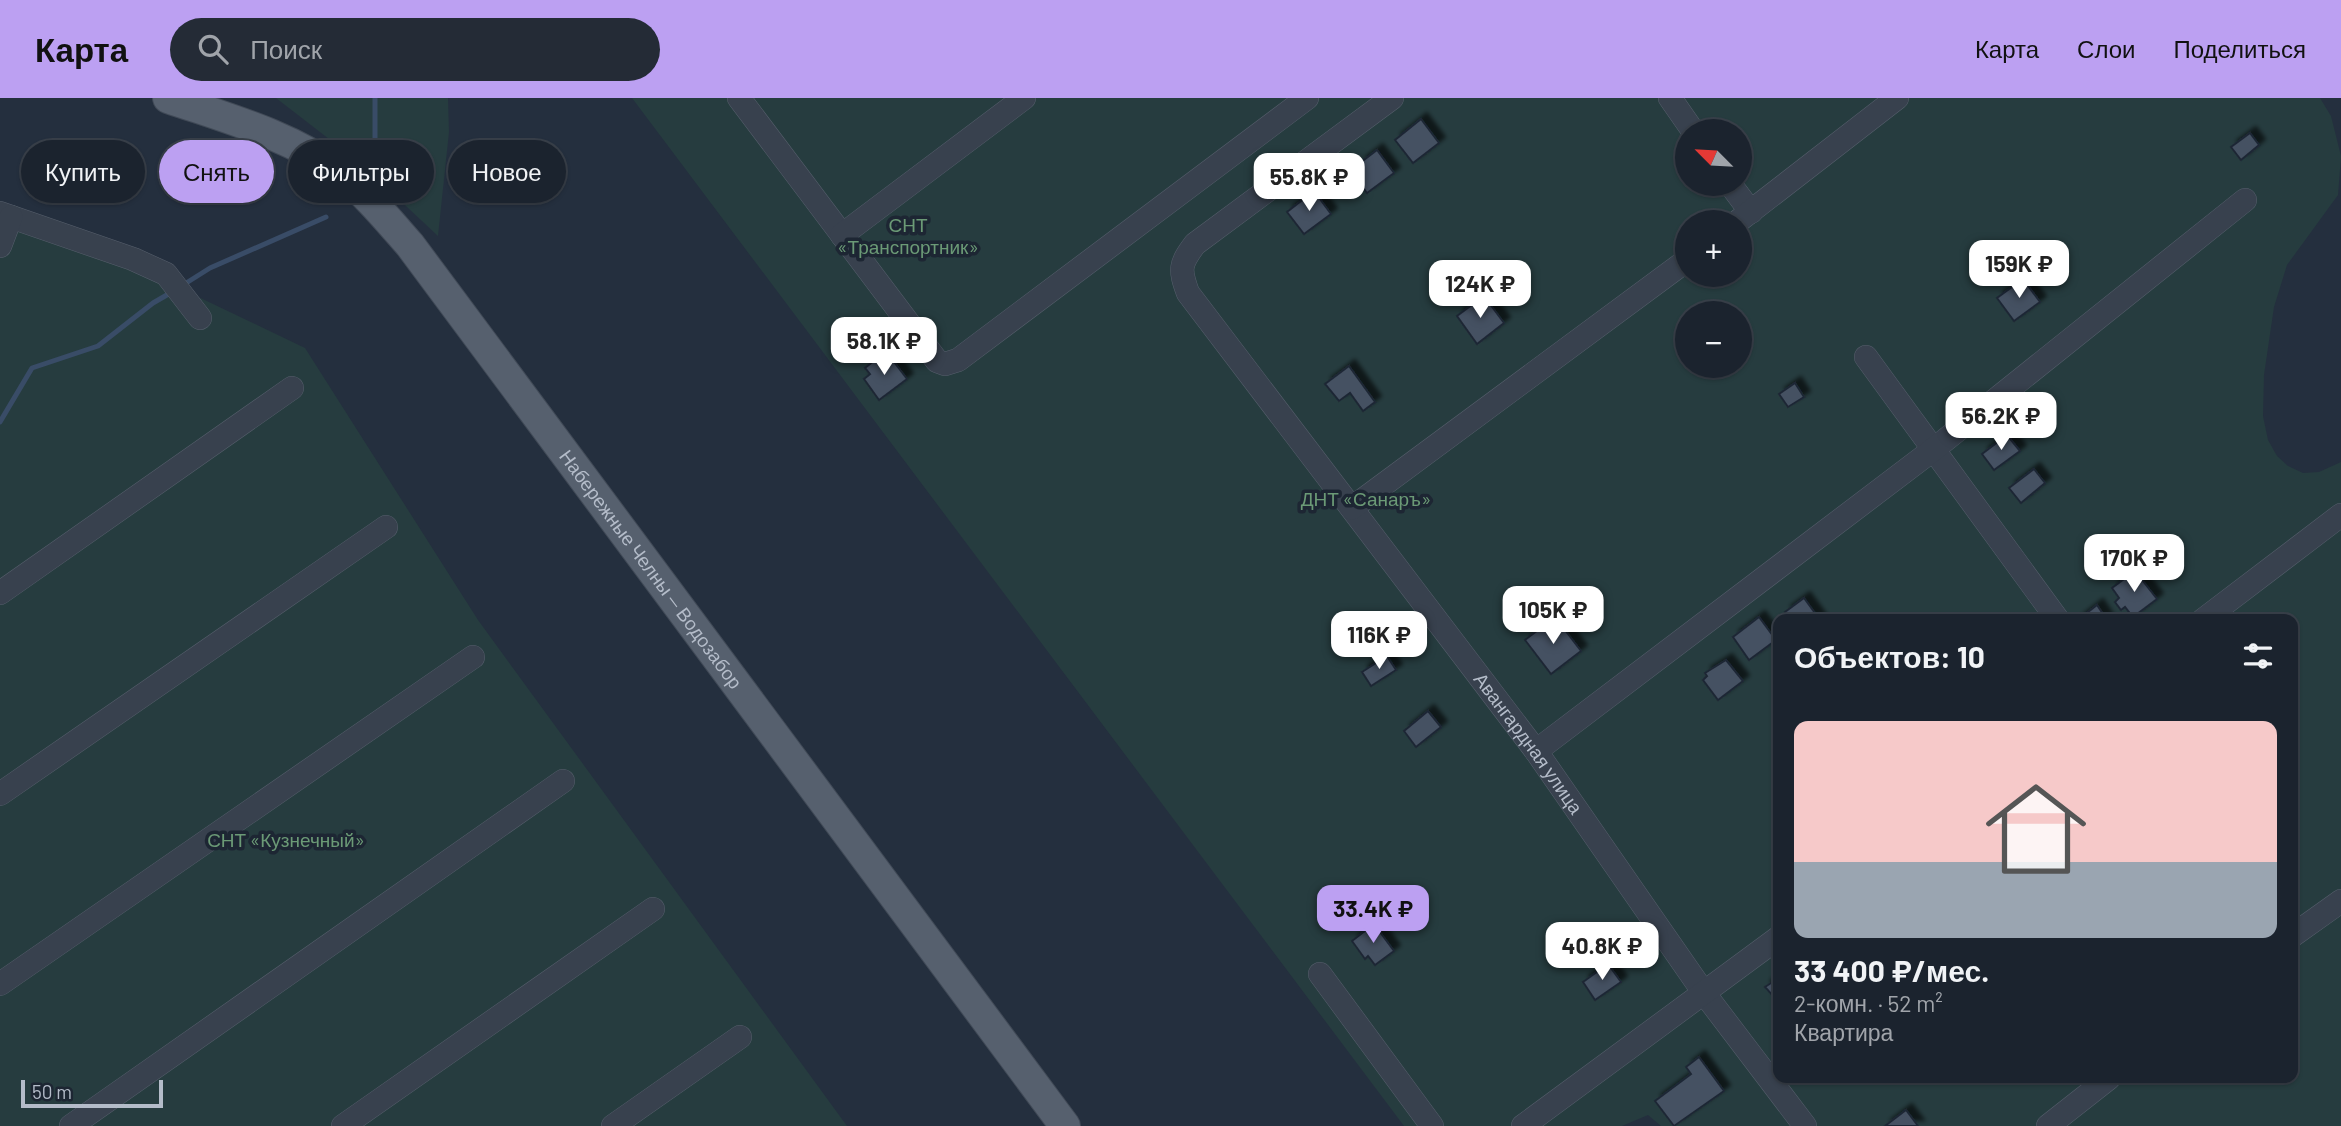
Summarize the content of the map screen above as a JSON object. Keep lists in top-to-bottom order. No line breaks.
{"streets":{"main road":["Набережные Челны — Водозабор"],"street":["Авангардная улица"]},"parks":["СНТ «Транспортник»","ДНТ «Санаръ»","СНТ «Кузнечный»"],"scale_bar":"50 m","north":"top left","page":{"header":"Карта","search":"Поиск","nav":["Карта","Слои","Поделиться"],"map_buttons":["+","−"],"chip":["Купить","Снять","Фильтры","Новое"],"price":["55.8K ₽","159K ₽","124K ₽","58.1K ₽","56.2K ₽","170K ₽","105K ₽","116K ₽","33.4K ₽","40.8K ₽"],"heading":"Объектов: 10","list":[{"name":"33 400 ₽/мес.","note":"2-комн. · 52 m² · Квартира"}],"scale":"50 m"}}
